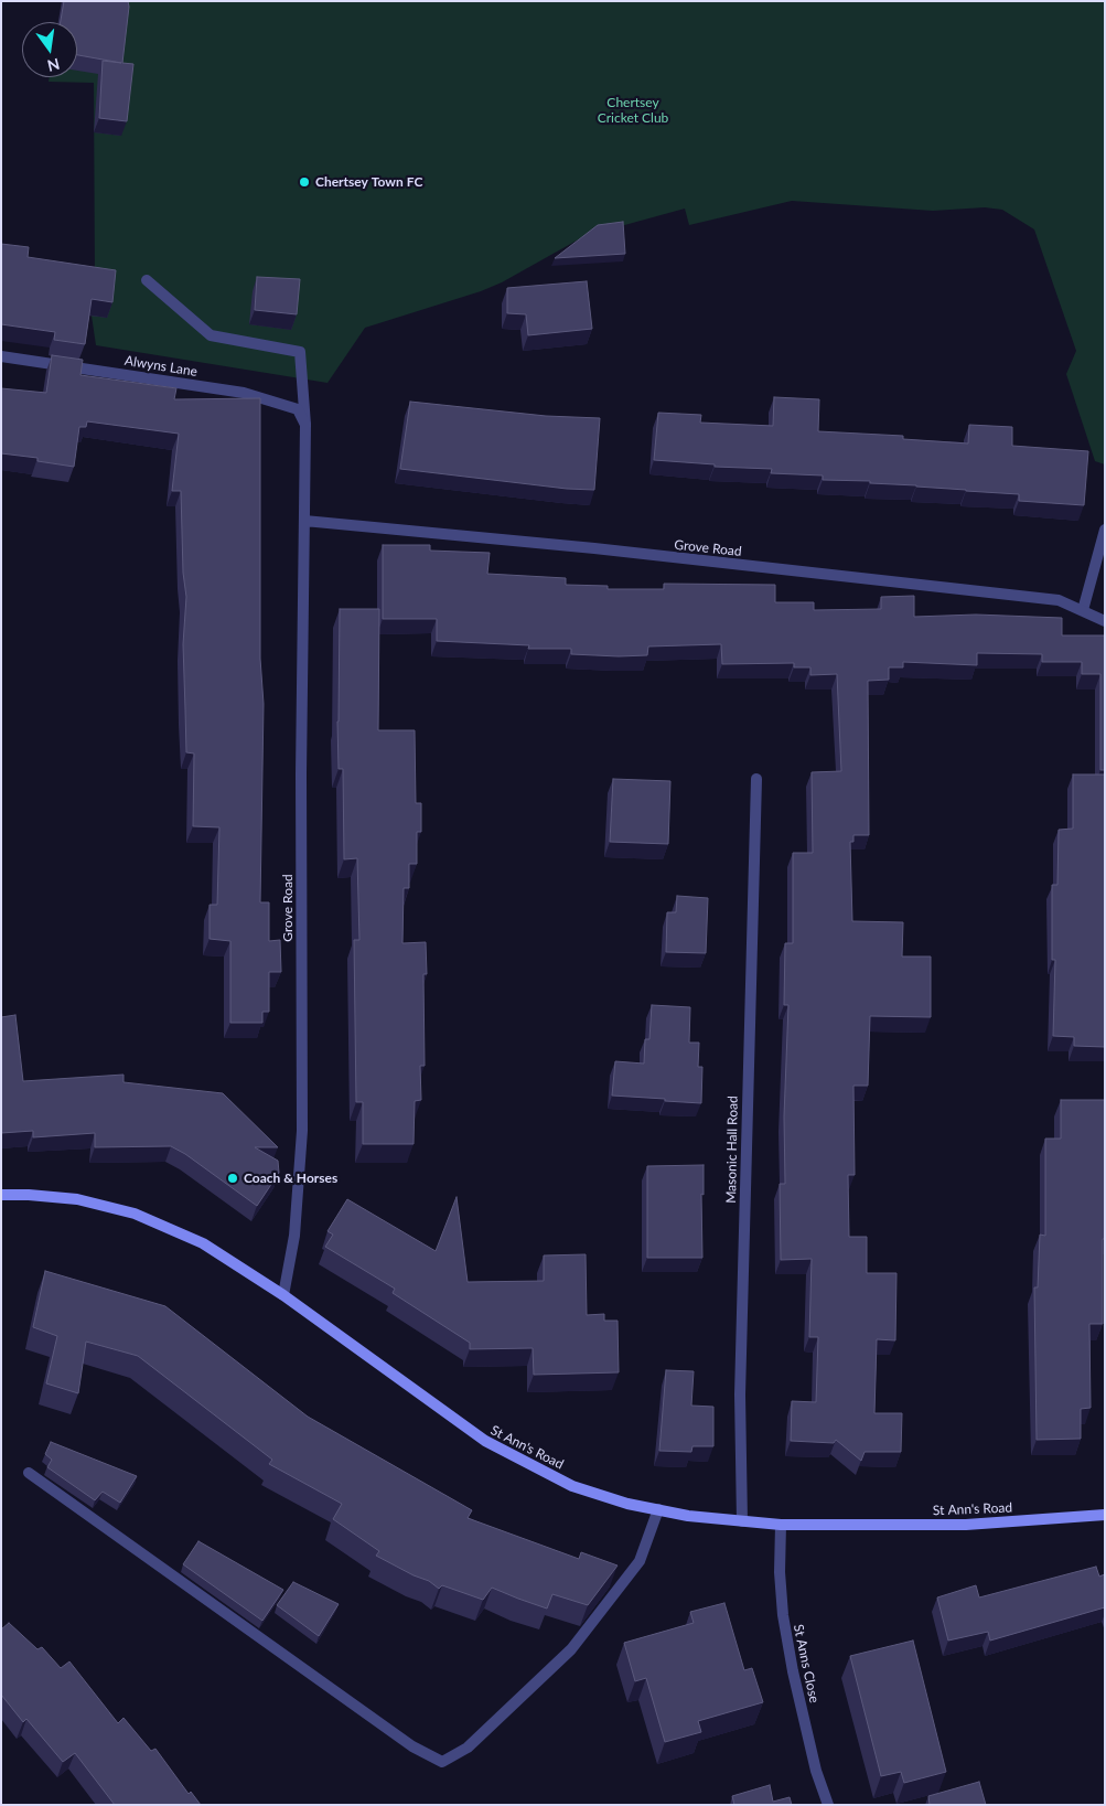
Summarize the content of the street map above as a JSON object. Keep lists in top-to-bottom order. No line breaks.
{"streets":{"main road":["St Ann's Road"],"street":["Alwyns Lane","Grove Road","Masonic Hall Road","St Anns Close"]},"crossings":[["Alwyns Lane","Grove Road"],["Grove Road","St Ann's Road"],["Masonic Hall Road","St Ann's Road"],["St Ann's Road","St Anns Close"]],"parks":["Chertsey Cricket Club"],"places":["Chertsey Town FC","Coach & Horses"],"north":"bottom"}
